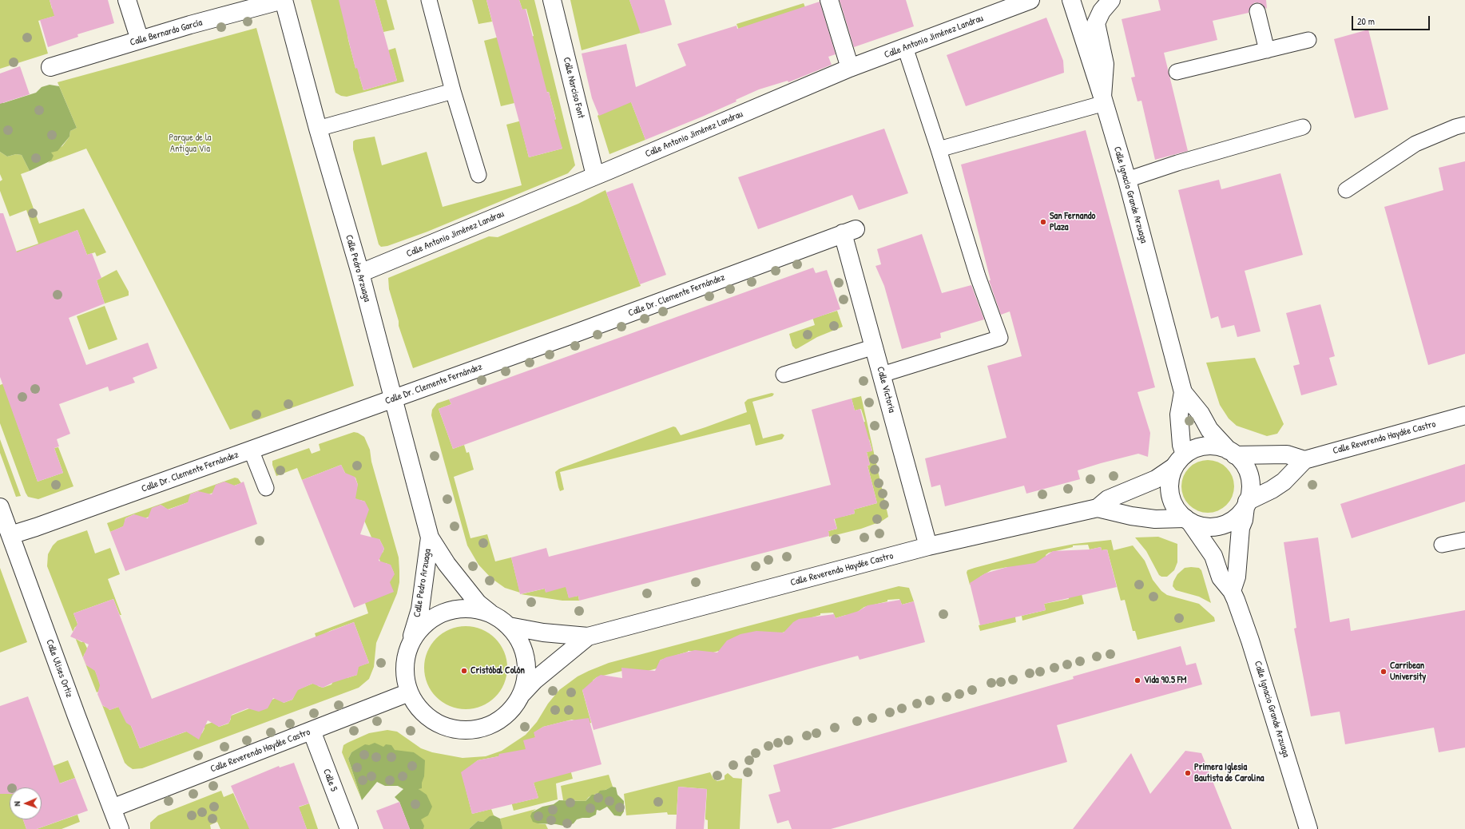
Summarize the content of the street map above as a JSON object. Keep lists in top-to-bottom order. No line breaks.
{"streets":{"street":["Calle Bernardo García","Calle Antonio Jiménez Landrau","Calle Narciso Font","Calle Ignacio Grande Arzuaga","Calle Pedro Arzuaga","Calle Dr. Clemente Fernández","Calle Victoria","Calle Reverendo Haydée Castro","Calle Ulises Ortiz","Calle 5"]},"crossings":[["Calle Bernardo García","Calle Pedro Arzuaga"],["Calle Antonio Jiménez Landrau","Calle Narciso Font"],["Calle Antonio Jiménez Landrau","Calle Pedro Arzuaga"],["Calle Ignacio Grande Arzuaga","Calle Reverendo Haydée Castro"],["Calle Pedro Arzuaga","Calle Dr. Clemente Fernández"],["Calle Pedro Arzuaga","Calle Reverendo Haydée Castro"],["Calle Dr. Clemente Fernández","Calle Victoria"],["Calle Dr. Clemente Fernández","Calle Ulises Ortiz"],["Calle Victoria","Calle Reverendo Haydée Castro"],["Calle Reverendo Haydée Castro","Calle Ulises Ortiz"],["Calle Reverendo Haydée Castro","Calle 5"]],"parks":["Parque de la Antigua Vía"],"places":["San Fernando Plaza","Cristóbal Colón","Carribean University","Vida 90.5 FM","Primera Iglesia Bautista de Carolina"],"scale_bar":"20 m","north":"left"}
